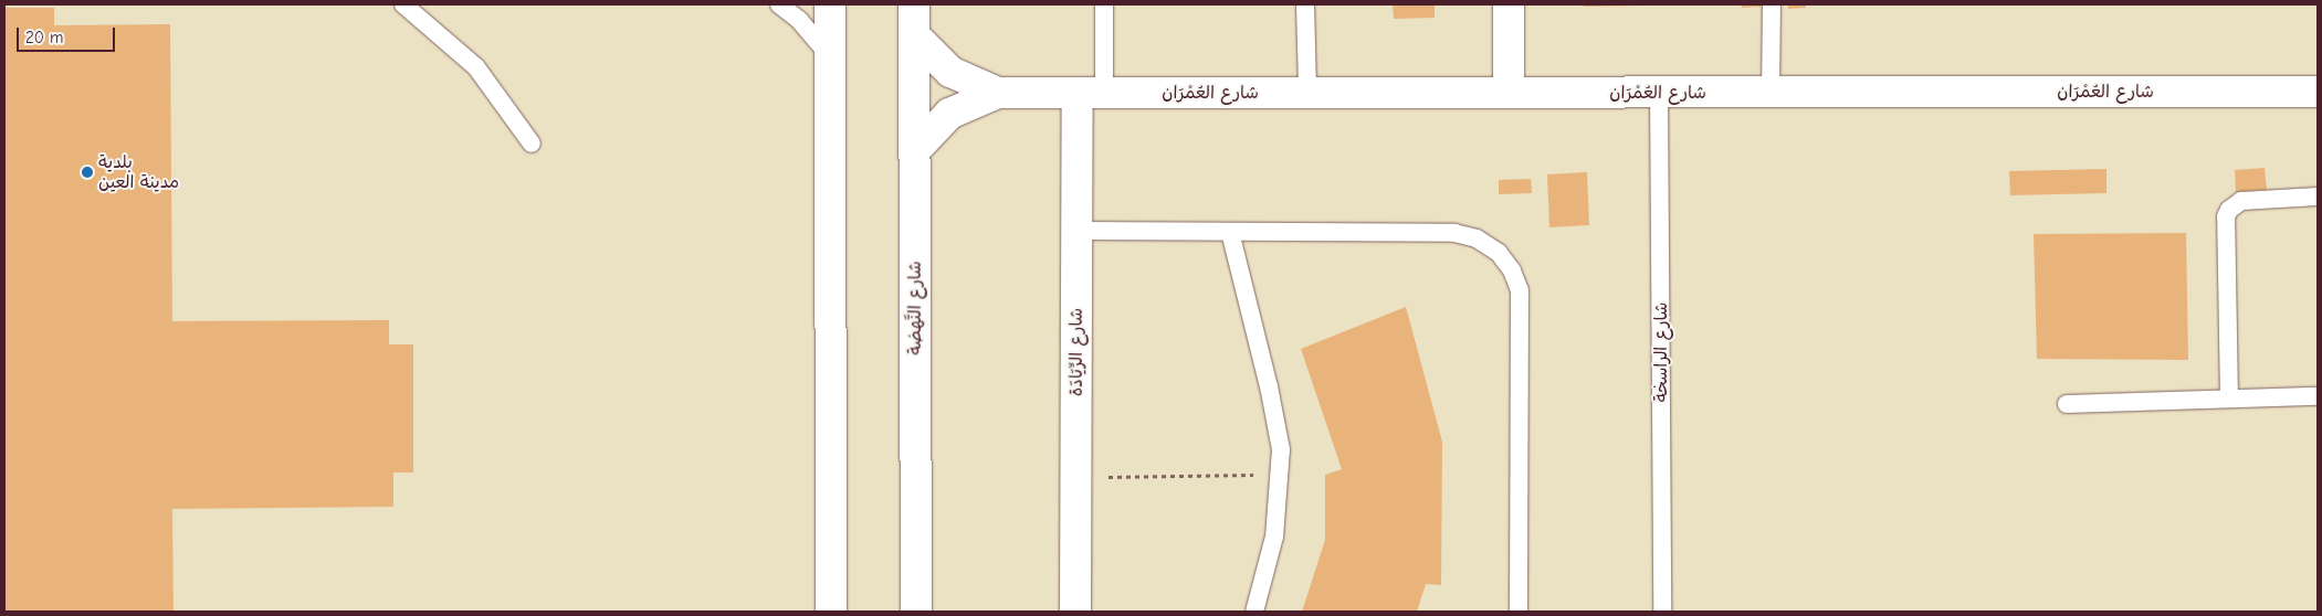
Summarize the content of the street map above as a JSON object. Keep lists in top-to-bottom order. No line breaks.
{"streets":{"street":["شارع العُمْرَان","شارع النَّهضة","شارع الرِّيَادَة"],"lane":["شارع الراسخة"]},"crossings":[["شارع العُمْرَان","شارع النَّهضة"],["شارع العُمْرَان","شارع الرِّيَادَة"],["شارع العُمْرَان","شارع الراسخة"]],"places":["بلدية مدينة العين"],"scale_bar":"20 m"}
